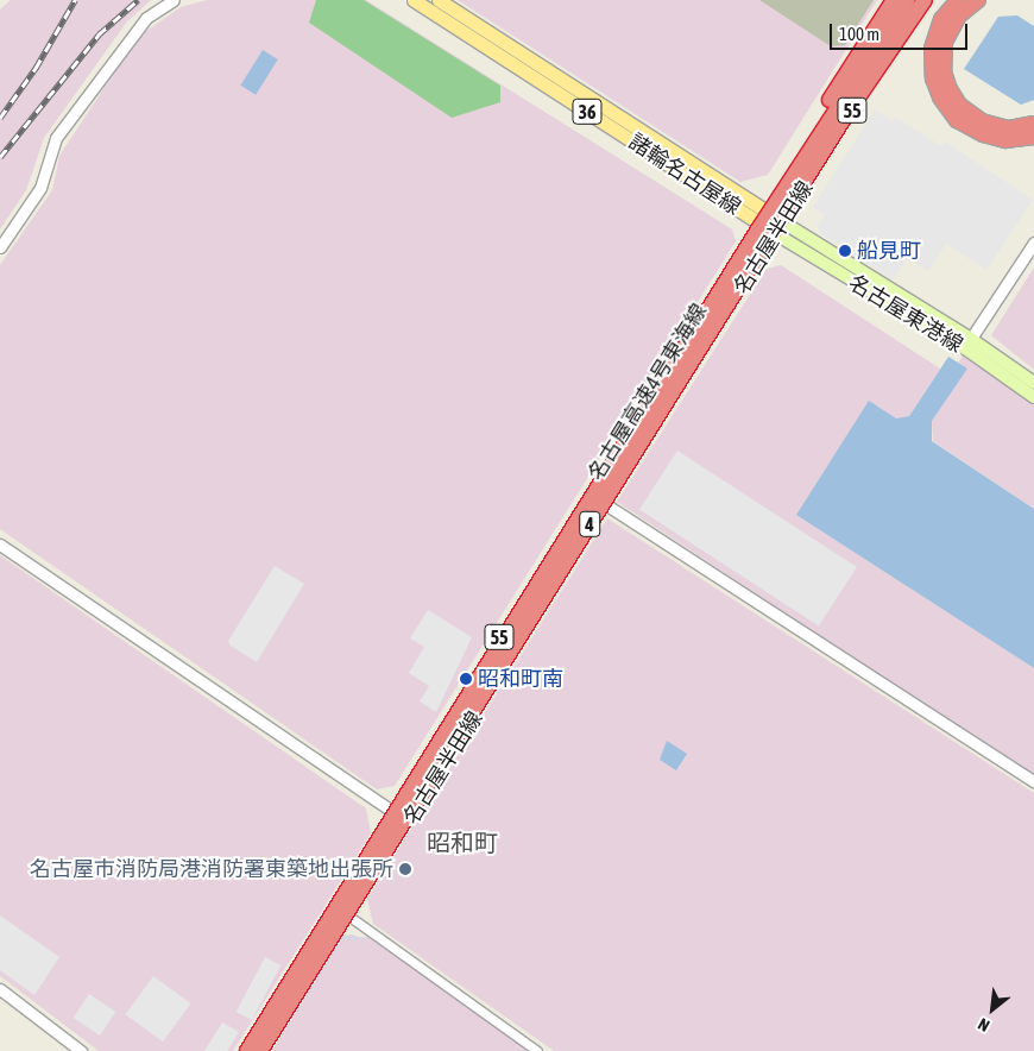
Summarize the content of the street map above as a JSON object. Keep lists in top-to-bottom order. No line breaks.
{"streets":{"highway":["名古屋高速4号東海線","4"],"main road":["55","36","諸輪名古屋線","名古屋半田線","名古屋東港線"]},"crossings":[["諸輪名古屋線","名古屋半田線"],["諸輪名古屋線","名古屋東港線"],["諸輪名古屋線","名古屋高速4号東海線"],["名古屋半田線","名古屋東港線"],["名古屋半田線","名古屋高速4号東海線"]],"districts":["昭和町"],"places":["船見町","昭和町南","名古屋市消防局港消防署東築地出張所"],"scale_bar":"100 m","north":"bottom left"}
